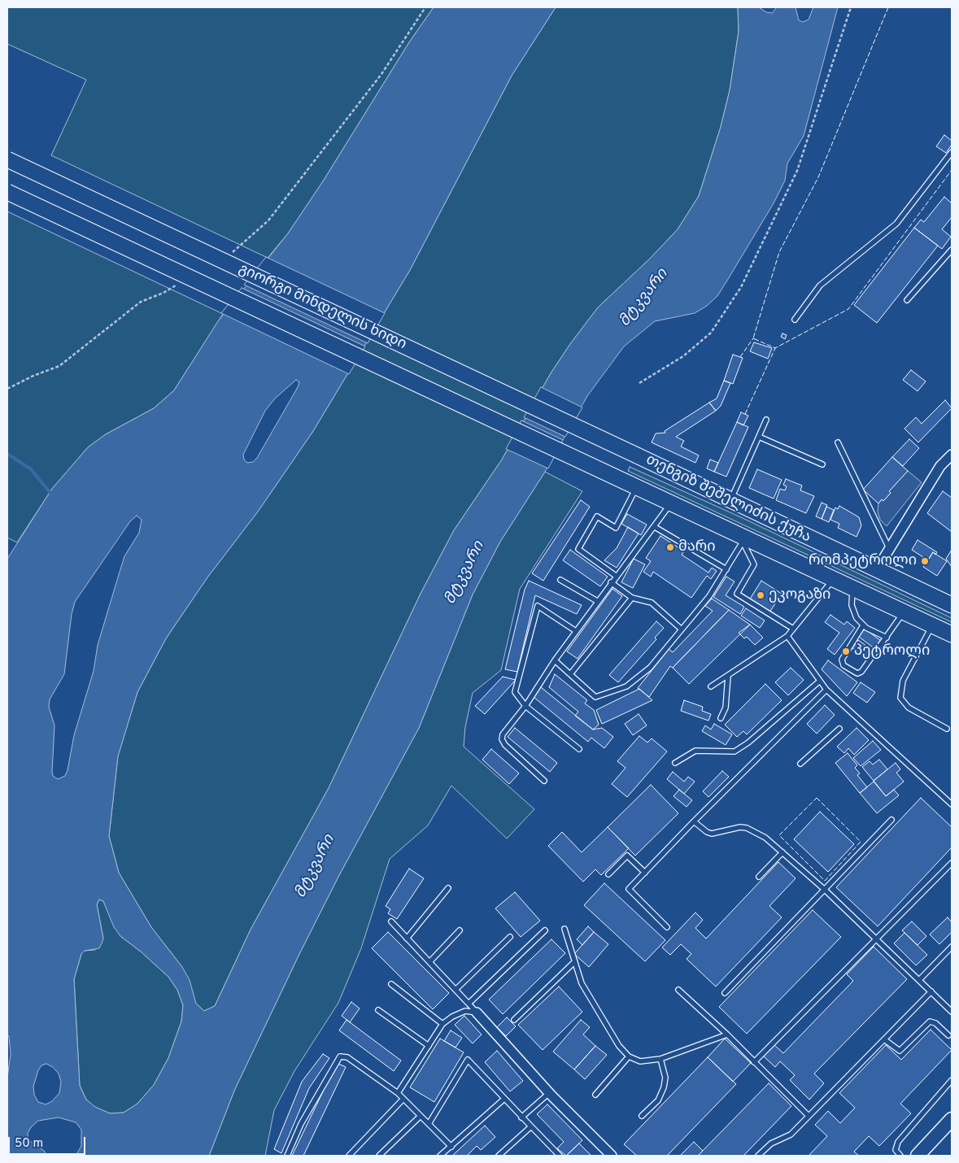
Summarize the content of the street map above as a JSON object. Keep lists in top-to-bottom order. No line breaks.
{"streets":{"main road":["გიორგი მინდელის ხიდი","თენგიზ შეშელიძის ქუჩა"]},"crossings":[["გიორგი მინდელის ხიდი","თენგიზ შეშელიძის ქუჩა"]],"water":["მტკვარი"],"places":["მარი","რომპეტროლი","ეკოგაზი","პეტროლი"],"scale_bar":"50 m"}
